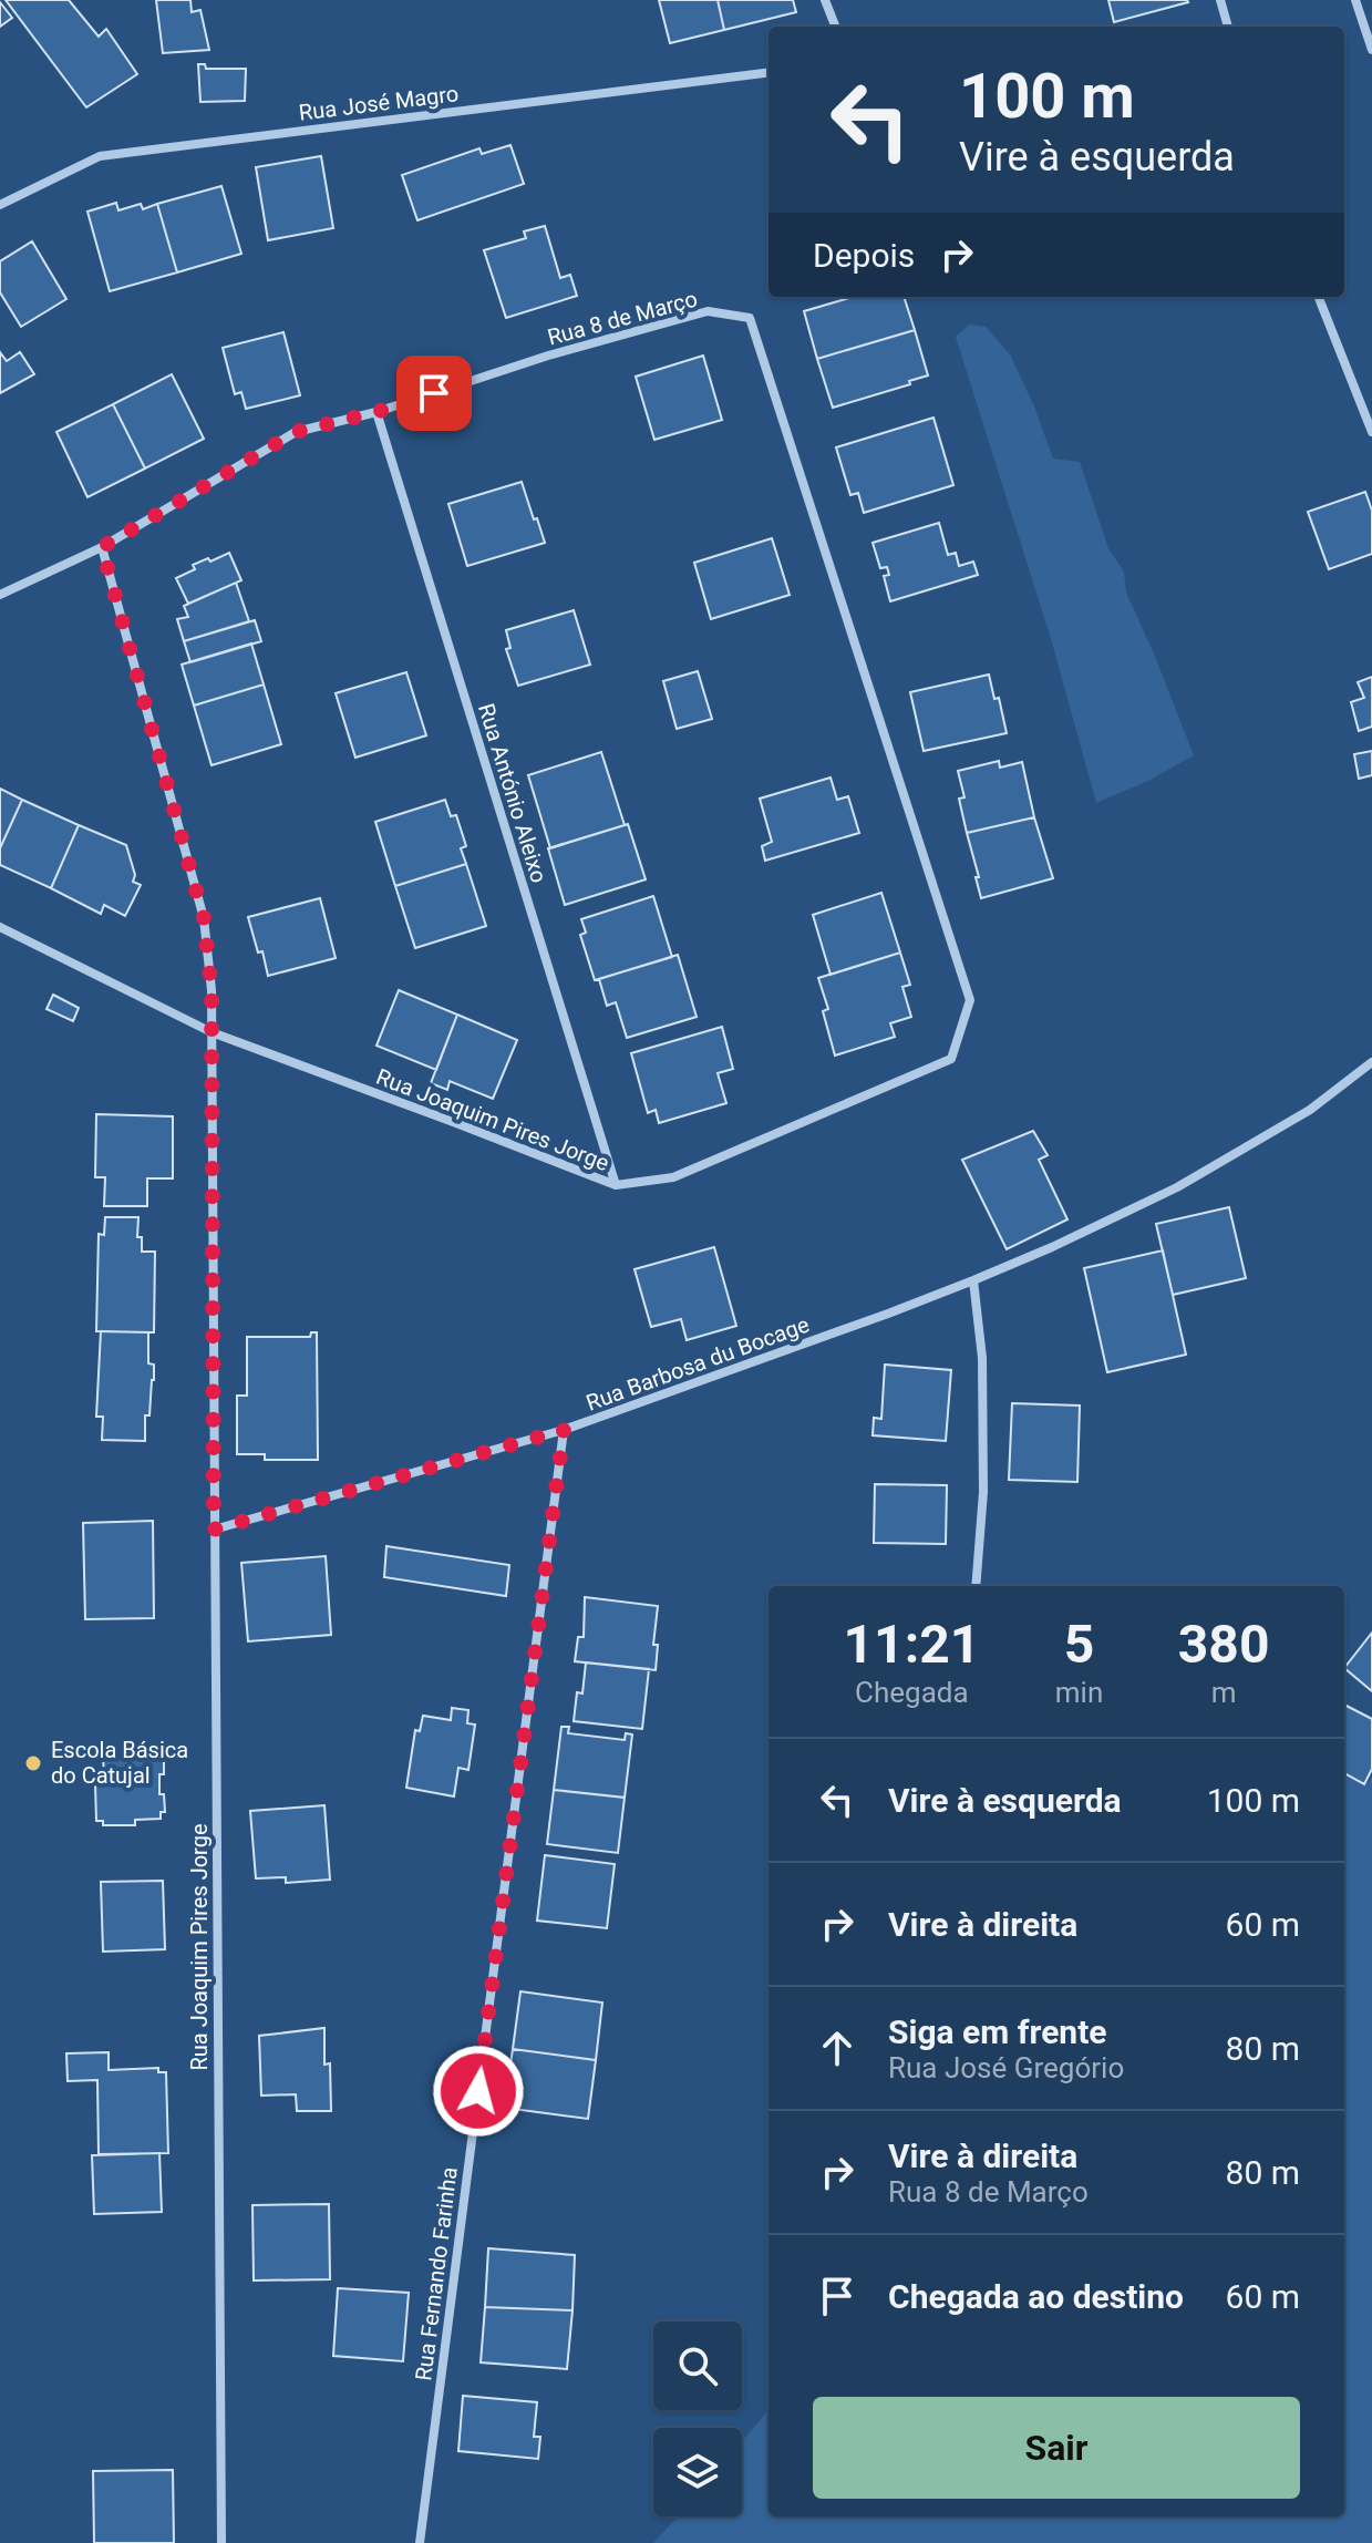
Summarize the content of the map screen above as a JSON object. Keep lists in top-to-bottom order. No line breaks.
{"streets":{"street":["Rua José Magro","Rua 8 de Março","Rua António Aleixo","Rua Joaquim Pires Jorge","Rua Barbosa du Bocage","Rua Fernando Farinha"]},"crossings":[["Rua 8 de Março","Rua António Aleixo"],["Rua 8 de Março","Rua Joaquim Pires Jorge"],["Rua António Aleixo","Rua Joaquim Pires Jorge"],["Rua Joaquim Pires Jorge","Rua Barbosa du Bocage"],["Rua Barbosa du Bocage","Rua Fernando Farinha"]],"places":["Escola Básica do Catujal"],"page":{"turn":["100 m","Vire à esquerda"],"then":"Depois","eta":["11:21","Chegada","5","min","380","m"],"list":[{"name":"Vire à esquerda","value":"100 m"},{"name":"Vire à direita","value":"60 m"},{"name":"Siga em frente","note":"Rua José Gregório","value":"80 m"},{"name":"Vire à direita","note":"Rua 8 de Março","value":"80 m"},{"name":"Chegada ao destino","value":"60 m"}],"buttons":"Sair"}}
